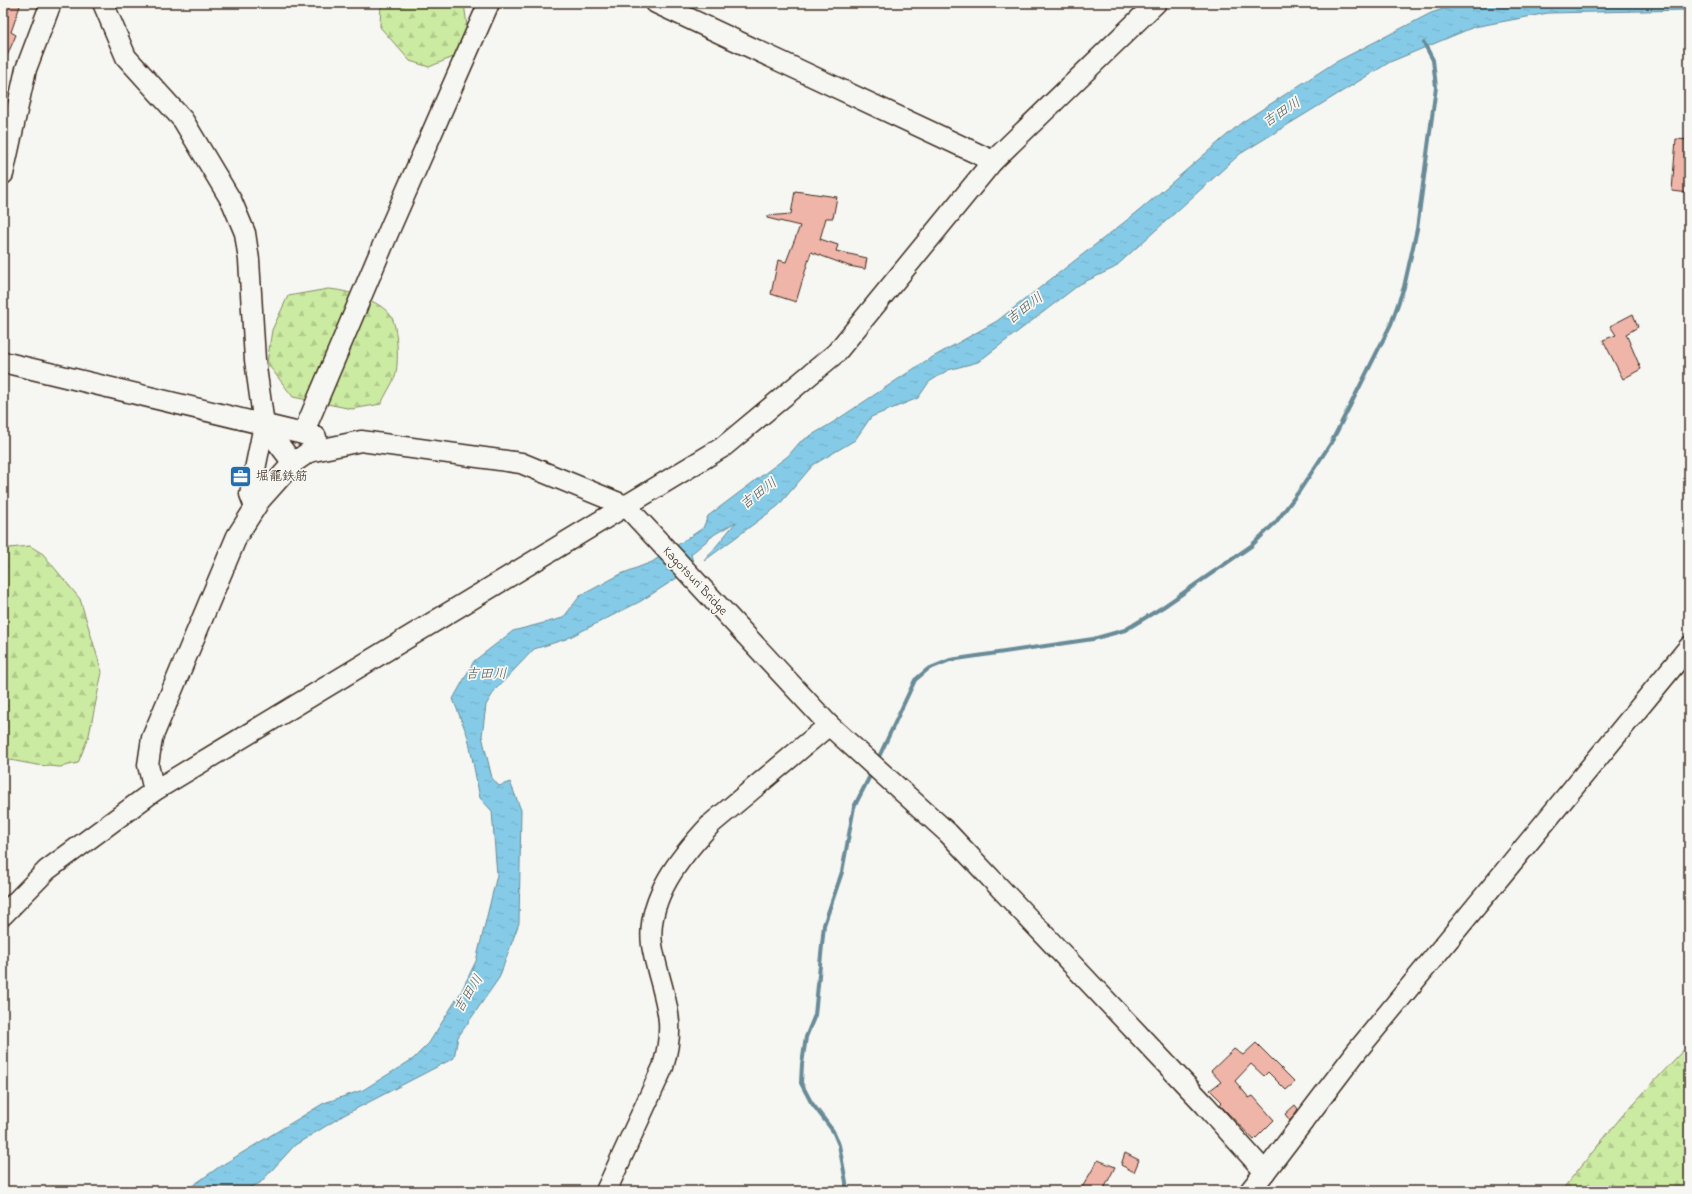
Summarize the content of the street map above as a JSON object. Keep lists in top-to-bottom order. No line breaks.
{"streets":{"street":["Kagotsuri Bridge"]},"water":["吉田川"],"places":{"office":["堀籠鉄筋"]}}
